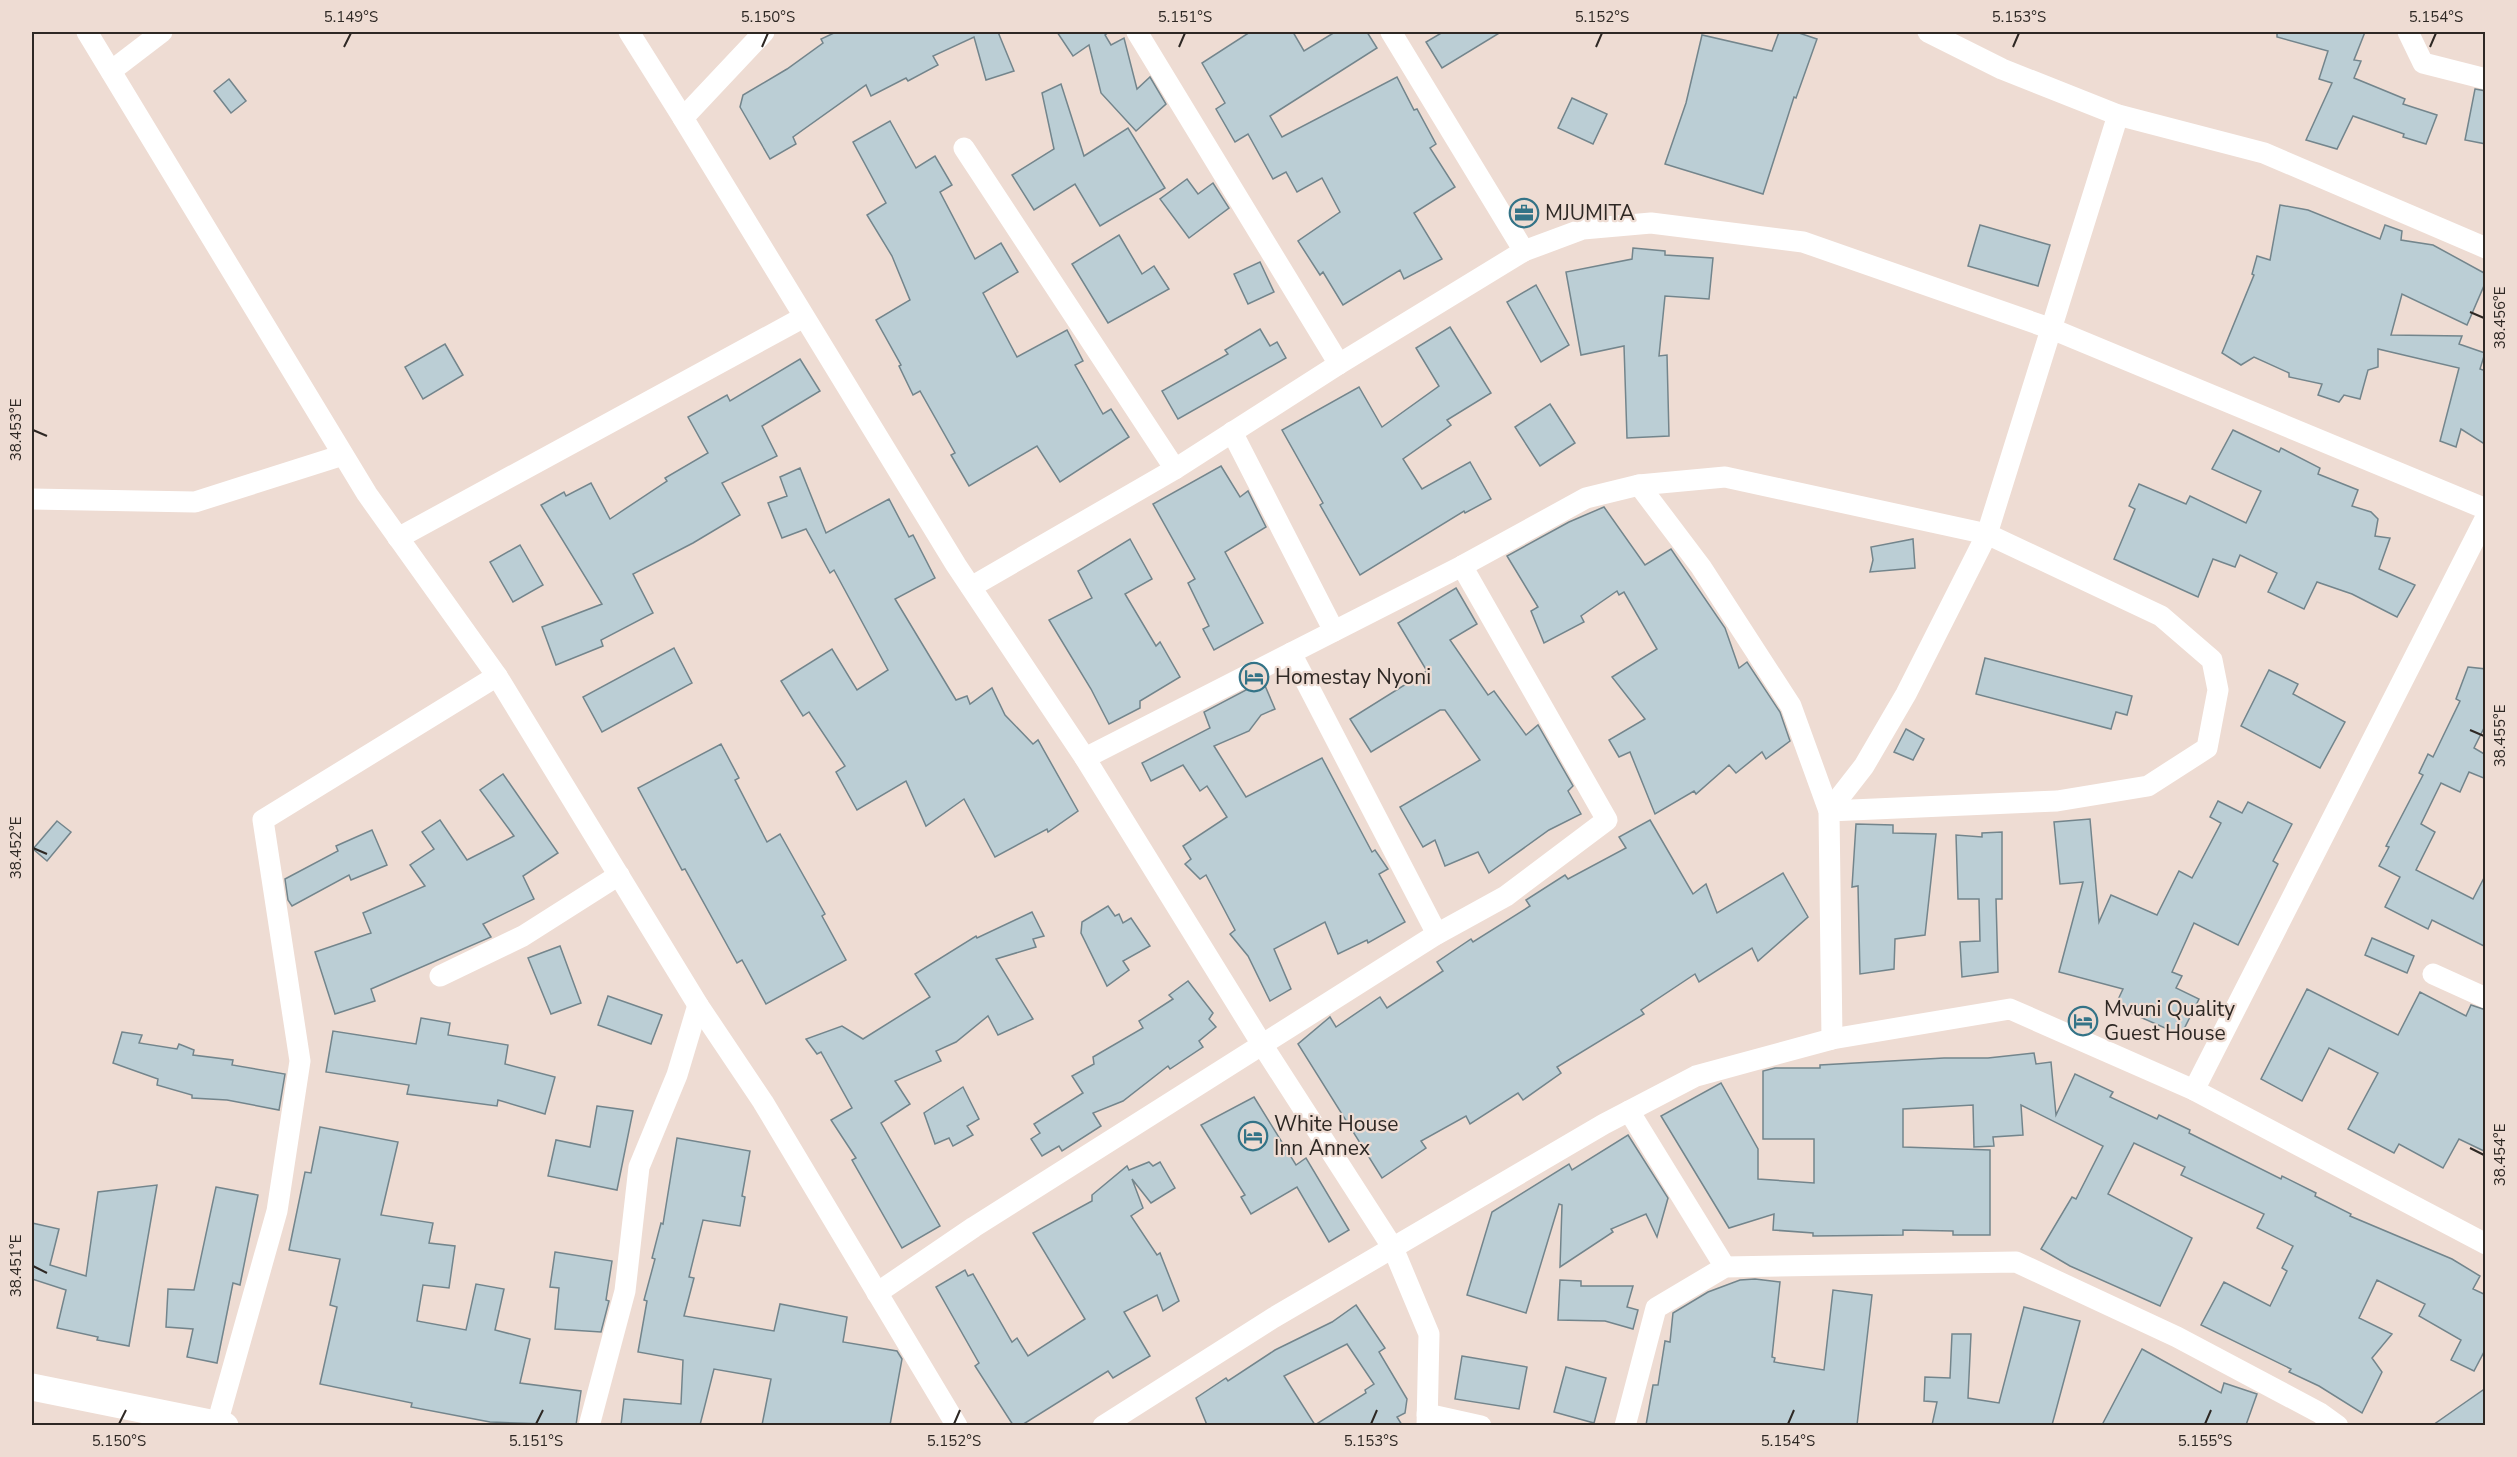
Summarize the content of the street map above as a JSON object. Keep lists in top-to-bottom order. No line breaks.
{"places":{"office":["MJUMITA"],"hotel":["Homestay Nyoni","Mvuni Quality Guest House","White House Inn Annex"]},"coordinates":["5.149°S","5.150°S","5.151°S","5.152°S","5.153°S","5.154°S","38.456°E","38.453°E","38.455°E","38.452°E","38.454°E","38.451°E","5.155°S"]}
